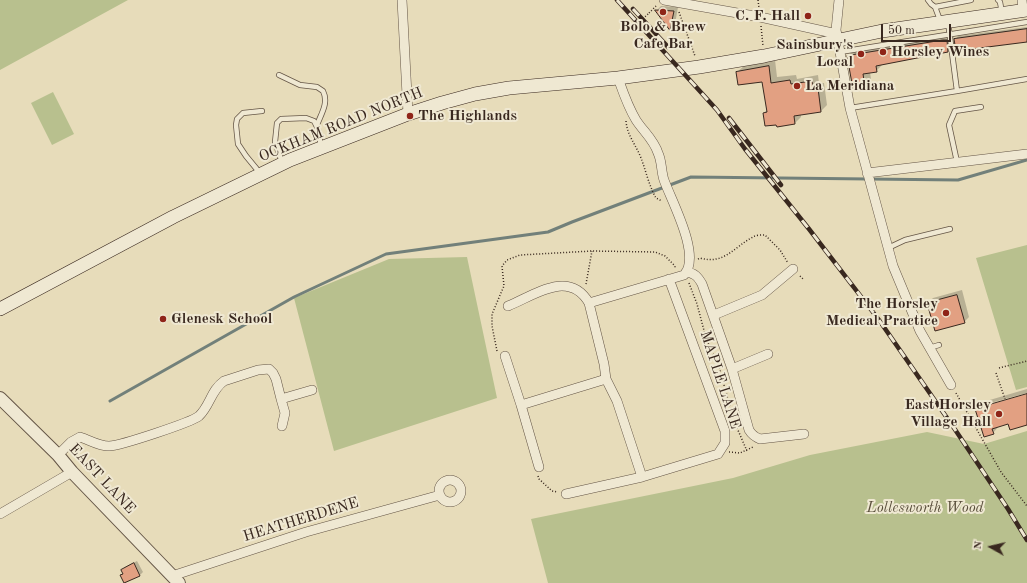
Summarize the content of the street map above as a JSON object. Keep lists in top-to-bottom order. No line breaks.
{"streets":{"main road":["OCKHAM ROAD NORTH"],"street":["MAPLE LANE","EAST LANE","HEATHERDENE"]},"crossings":[["EAST LANE","HEATHERDENE"]],"parks":["Lollesworth Wood"],"places":["Bolo & Brew Cafe Bar","C. F. Hall","Horsley Wines","Sainsbury's Local","La Meridiana","The Highlands","The Horsley Medical Practice","Glenesk School","East Horsley Village Hall"],"scale_bar":"50 m","north":"left"}
